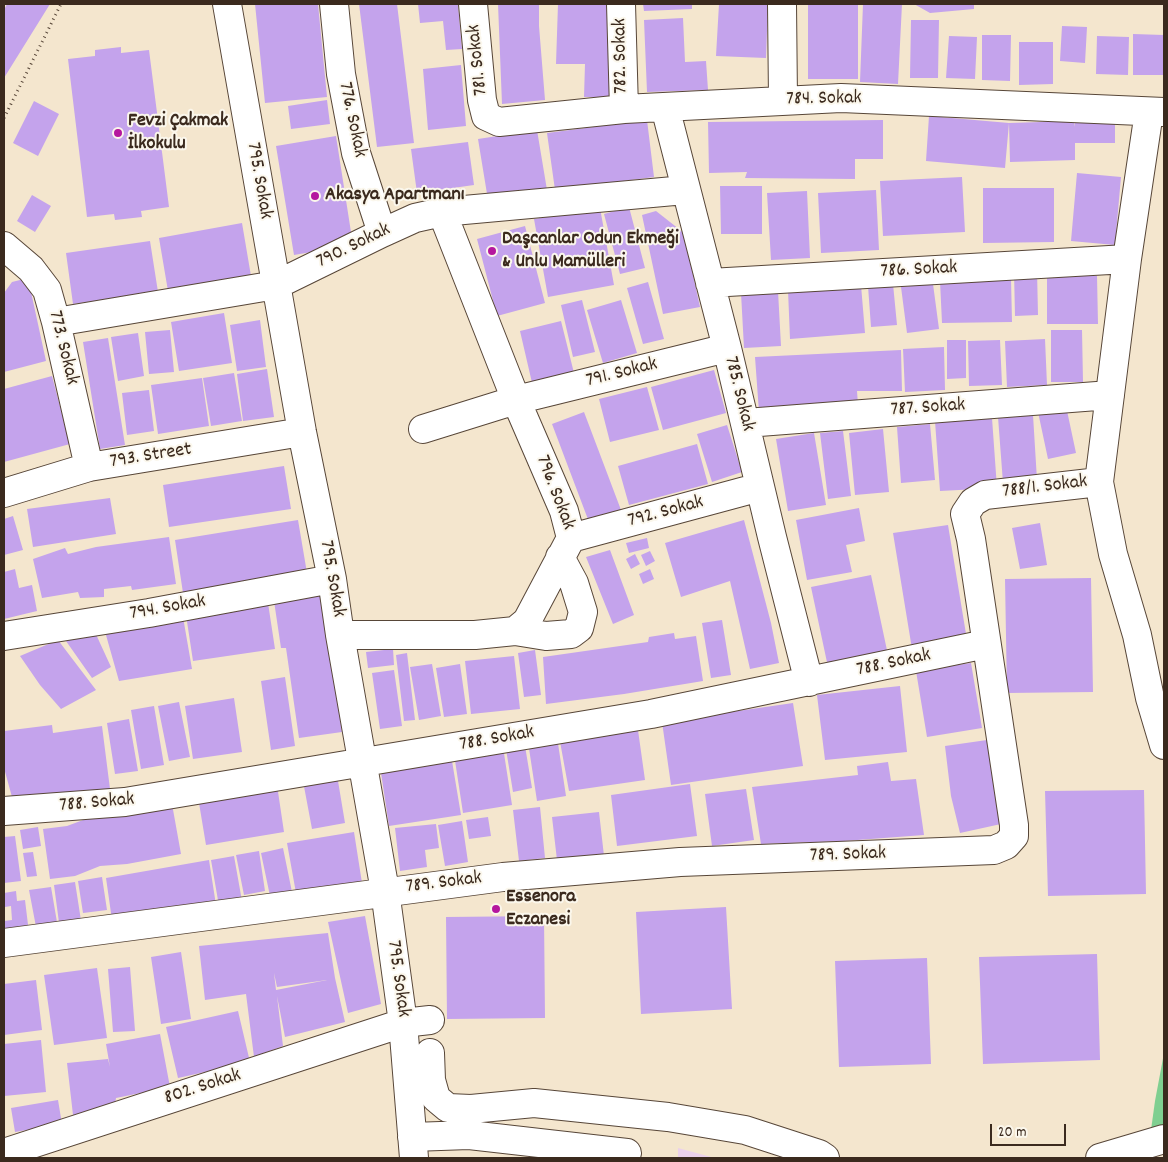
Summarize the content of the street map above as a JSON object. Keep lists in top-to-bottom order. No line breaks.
{"streets":{"street":["782. Sokak","781. Sokak","784. Sokak","776. Sokak","795. Sokak","790. Sokak","786. Sokak","773. Sokak","791. Sokak","785. Sokak","787. Sokak","793. Street","788/1. Sokak","796. Sokak","792. Sokak","794. Sokak","788. Sokak","789. Sokak","802. Sokak"]},"crossings":[["782. Sokak","784. Sokak"],["781. Sokak","784. Sokak"],["784. Sokak","785. Sokak"],["784. Sokak","788/1. Sokak"],["776. Sokak","790. Sokak"],["795. Sokak","790. Sokak"],["795. Sokak","793. Street"],["795. Sokak","794. Sokak"],["795. Sokak","788. Sokak"],["795. Sokak","789. Sokak"],["795. Sokak","802. Sokak"],["790. Sokak","773. Sokak"],["790. Sokak","785. Sokak"],["790. Sokak","796. Sokak"],["786. Sokak","785. Sokak"],["786. Sokak","788/1. Sokak"],["773. Sokak","793. Street"],["791. Sokak","785. Sokak"],["791. Sokak","796. Sokak"],["785. Sokak","787. Sokak"],["785. Sokak","792. Sokak"],["785. Sokak","788. Sokak"],["787. Sokak","788/1. Sokak"],["788/1. Sokak","788. Sokak"],["788/1. Sokak","789. Sokak"],["796. Sokak","792. Sokak"]],"places":["Fevzi Çakmak İlkokulu","Akasya Apartmanı","Daşcanlar Odun Ekmeği & Unlu Mamülleri","Essenora Eczanesi"],"scale_bar":"20 m"}
